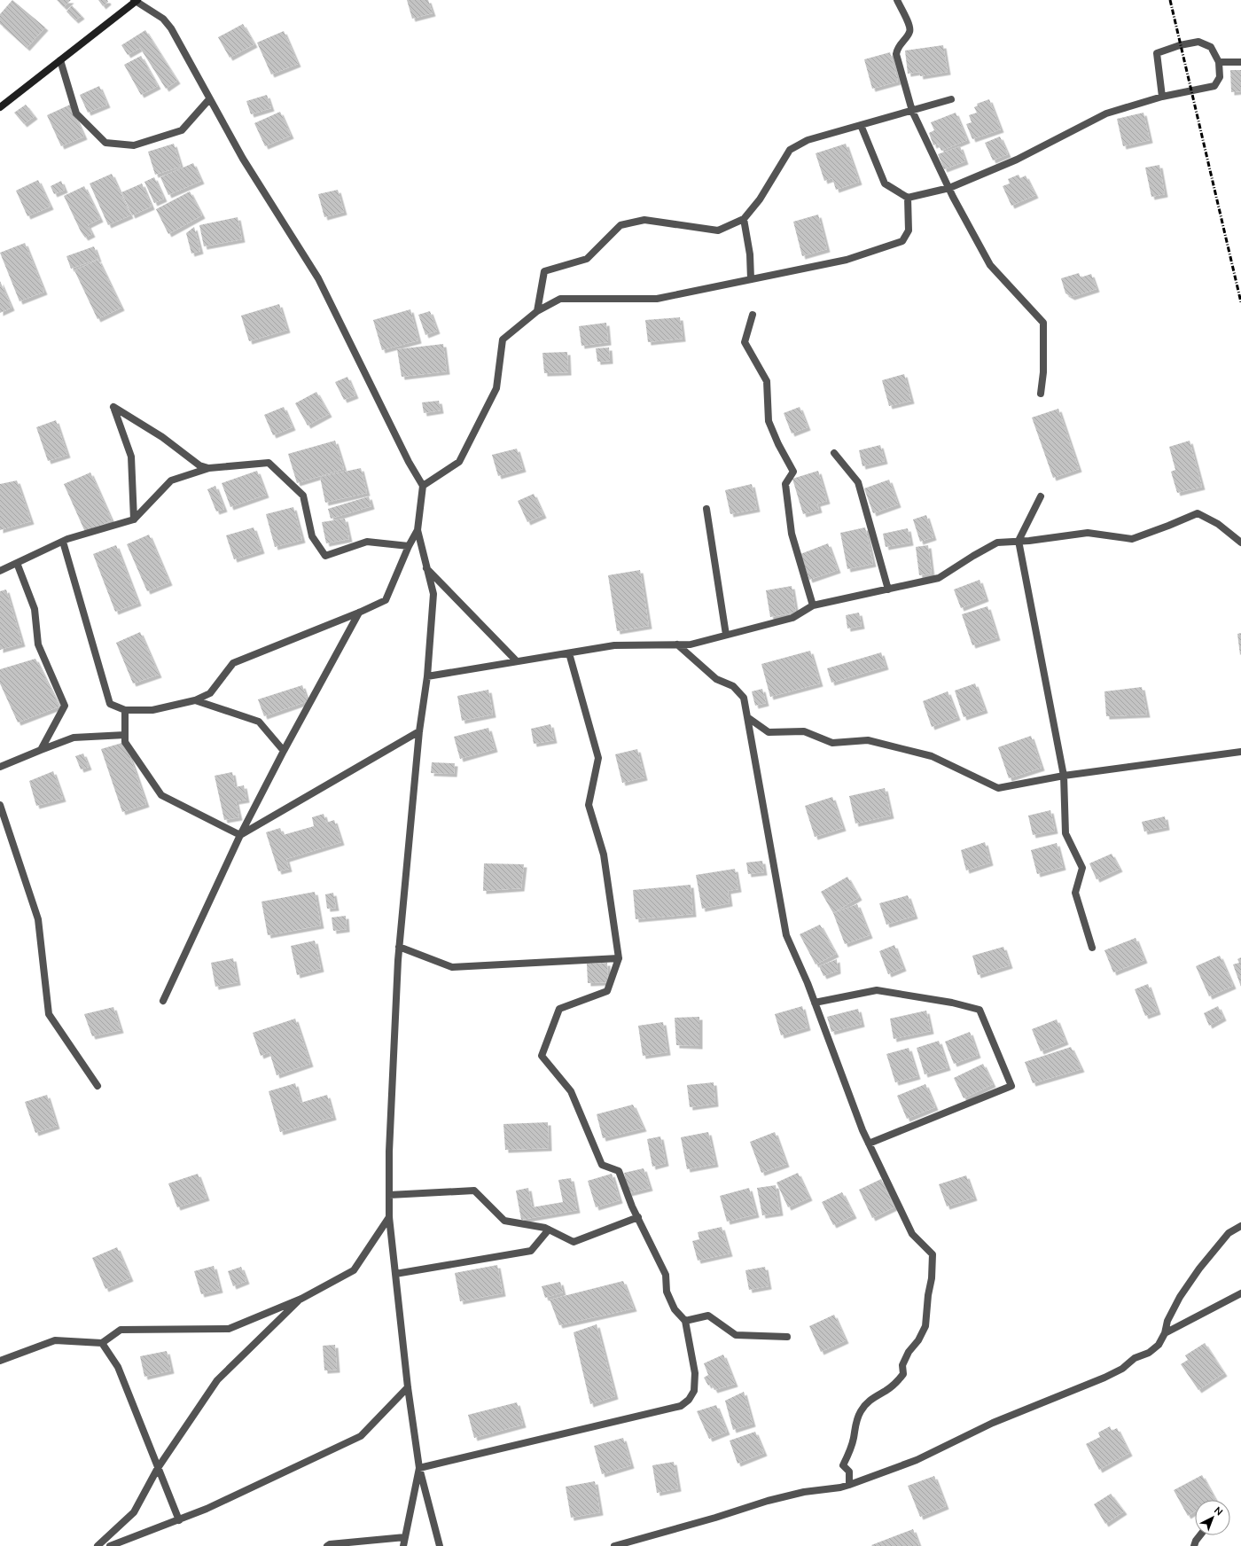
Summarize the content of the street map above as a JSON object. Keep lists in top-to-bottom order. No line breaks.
{"north":"top right"}
